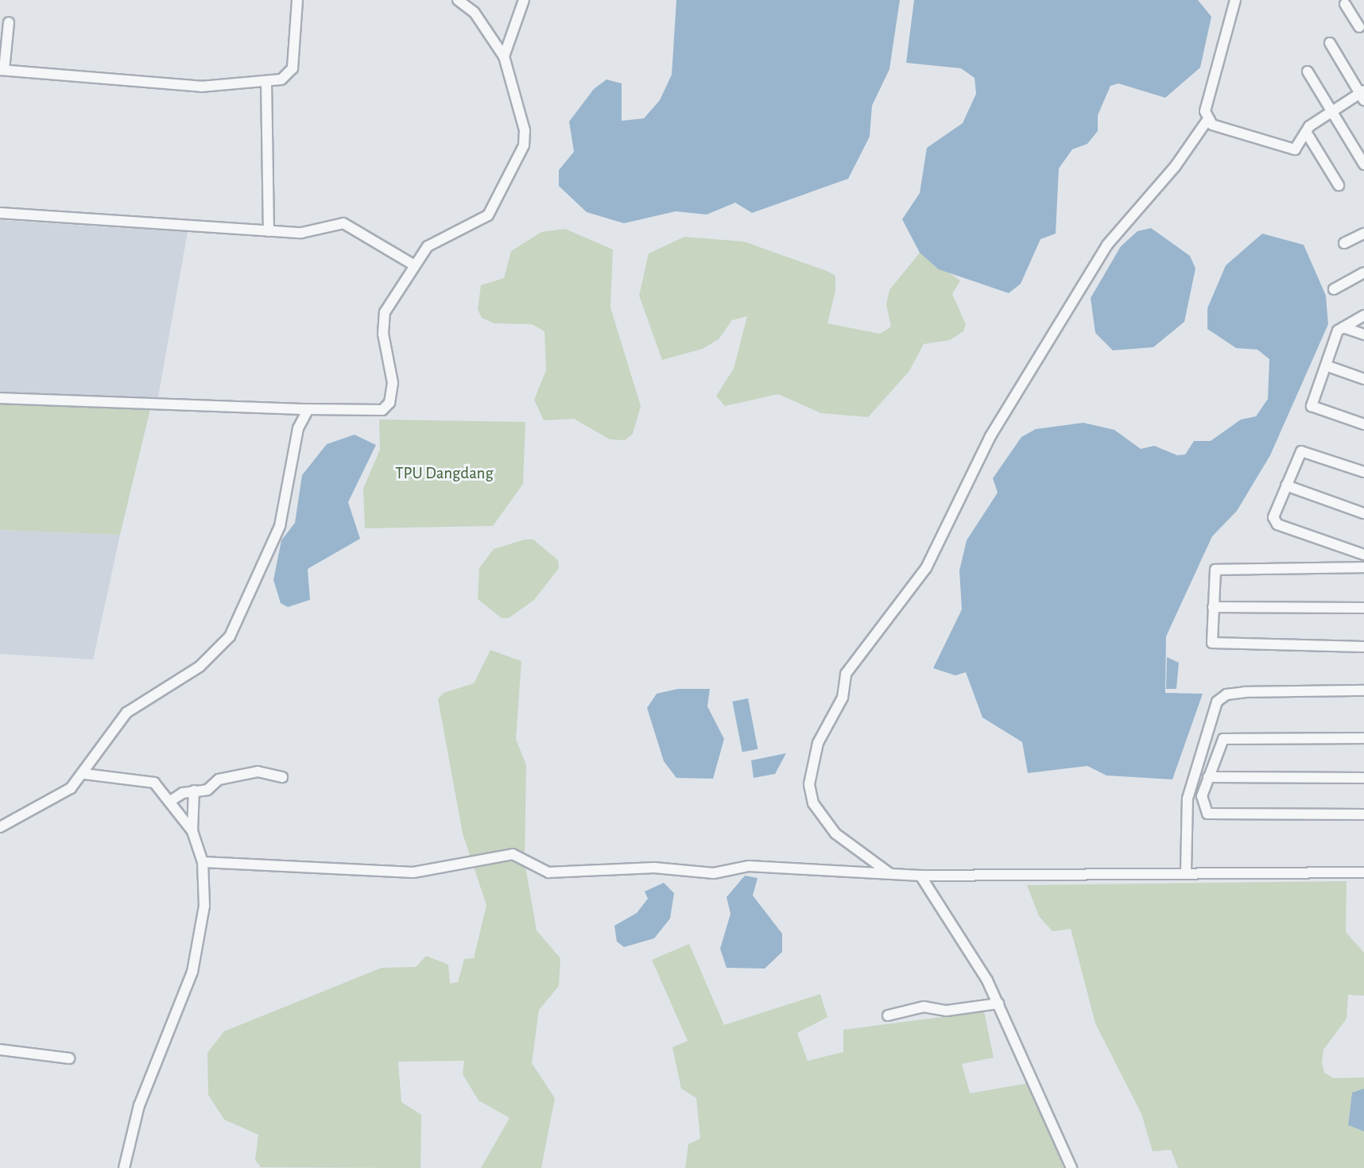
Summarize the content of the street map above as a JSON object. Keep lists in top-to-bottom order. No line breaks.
{"parks":["TPU Dangdang"]}
